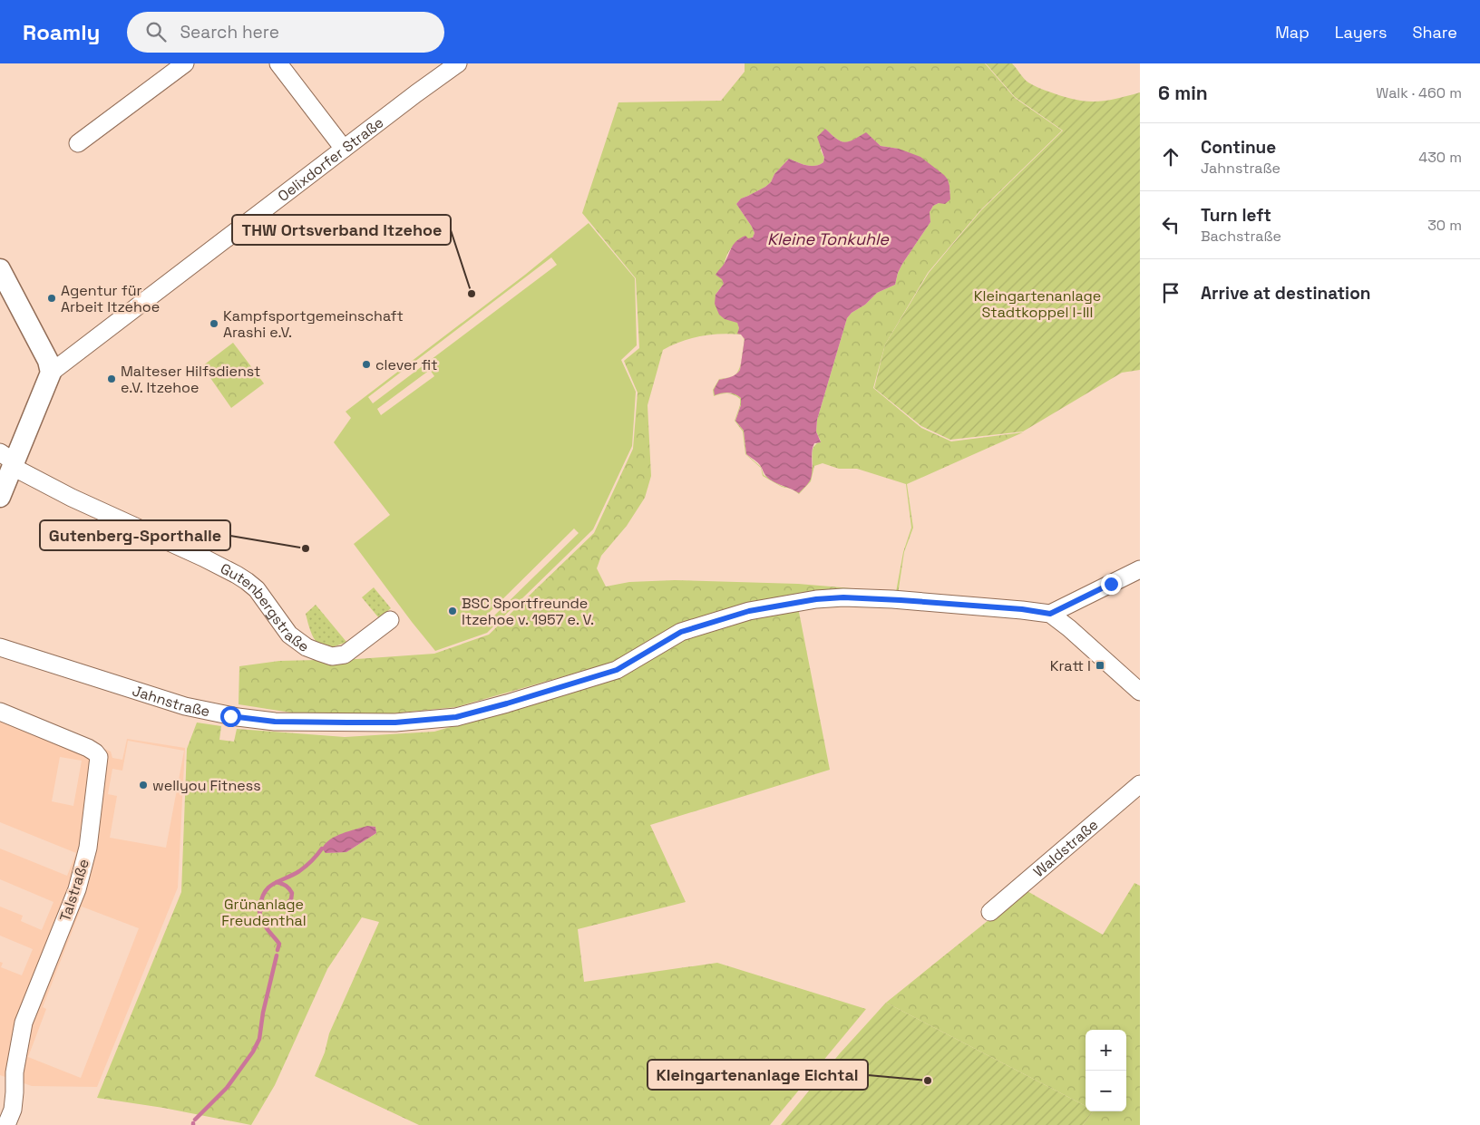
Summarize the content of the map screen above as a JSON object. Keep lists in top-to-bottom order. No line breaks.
{"streets":{"street":["Oelixdorfer Straße","Gutenbergstraße","Jahnstraße","Waldstraße","Talstraße"]},"water":["Kleine Tonkuhle"],"parks":["Kleingartenanlage Stadtkoppel I-III","Grünanlage Freudenthal"],"places":{"other":["THW Ortsverband Itzehoe","Agentur für Arbeit Itzehoe","Kampfsportgemeinschaft Arashi e.V.","clever fit","Malteser Hilfsdienst e.V. Itzehoe","Gutenberg-Sporthalle","BSC Sportfreunde Itzehoe v. 1957 e. V.","wellyou Fitness","Kleingartenanlage Eichtal"],"transit":["Kratt I"]},"page":{"header":"Roamly","search":"Search here","nav":["Map","Layers","Share"],"heading":["6 min","Walk · 460 m"],"list":[["Continue","Jahnstraße","430 m"],["Turn left","Bachstraße","30 m"],"Arrive at destination"],"map_buttons":["+","−"]}}
